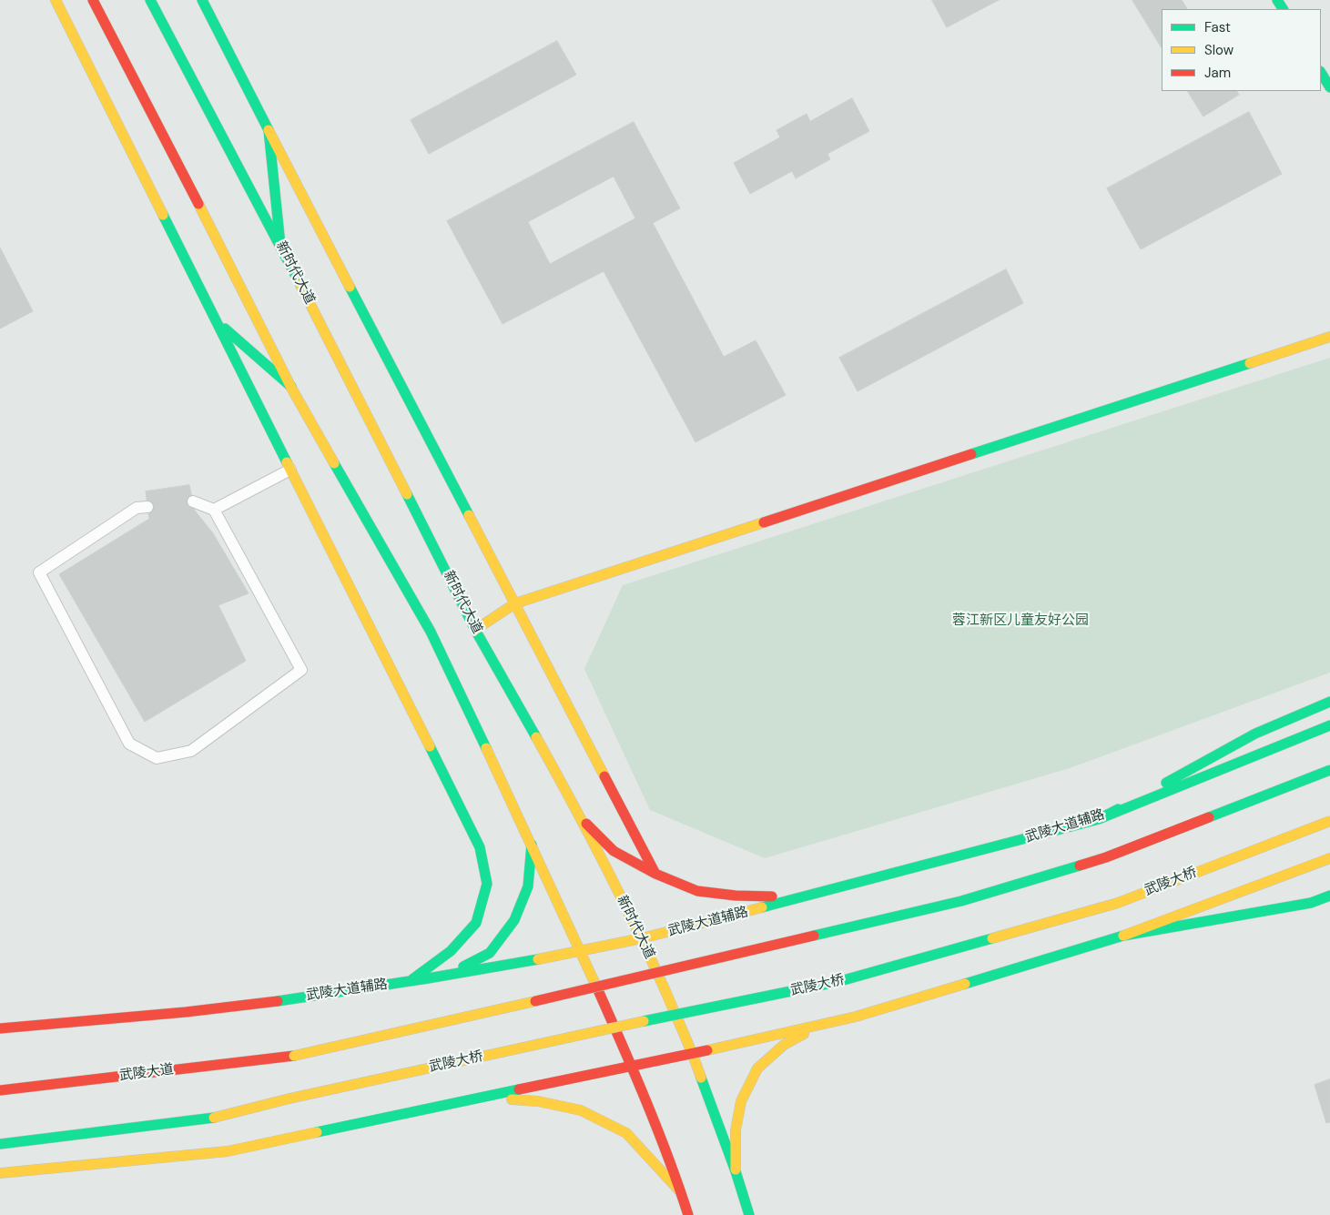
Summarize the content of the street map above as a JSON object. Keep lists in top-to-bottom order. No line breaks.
{"streets":{"street":["新时代大道","武陵大道辅路","武陵大桥","武陵大道"]},"crossings":[["新时代大道","武陵大道辅路"]],"parks":["蓉江新区儿童友好公园"],"legend":["Fast","Slow","Jam"]}
